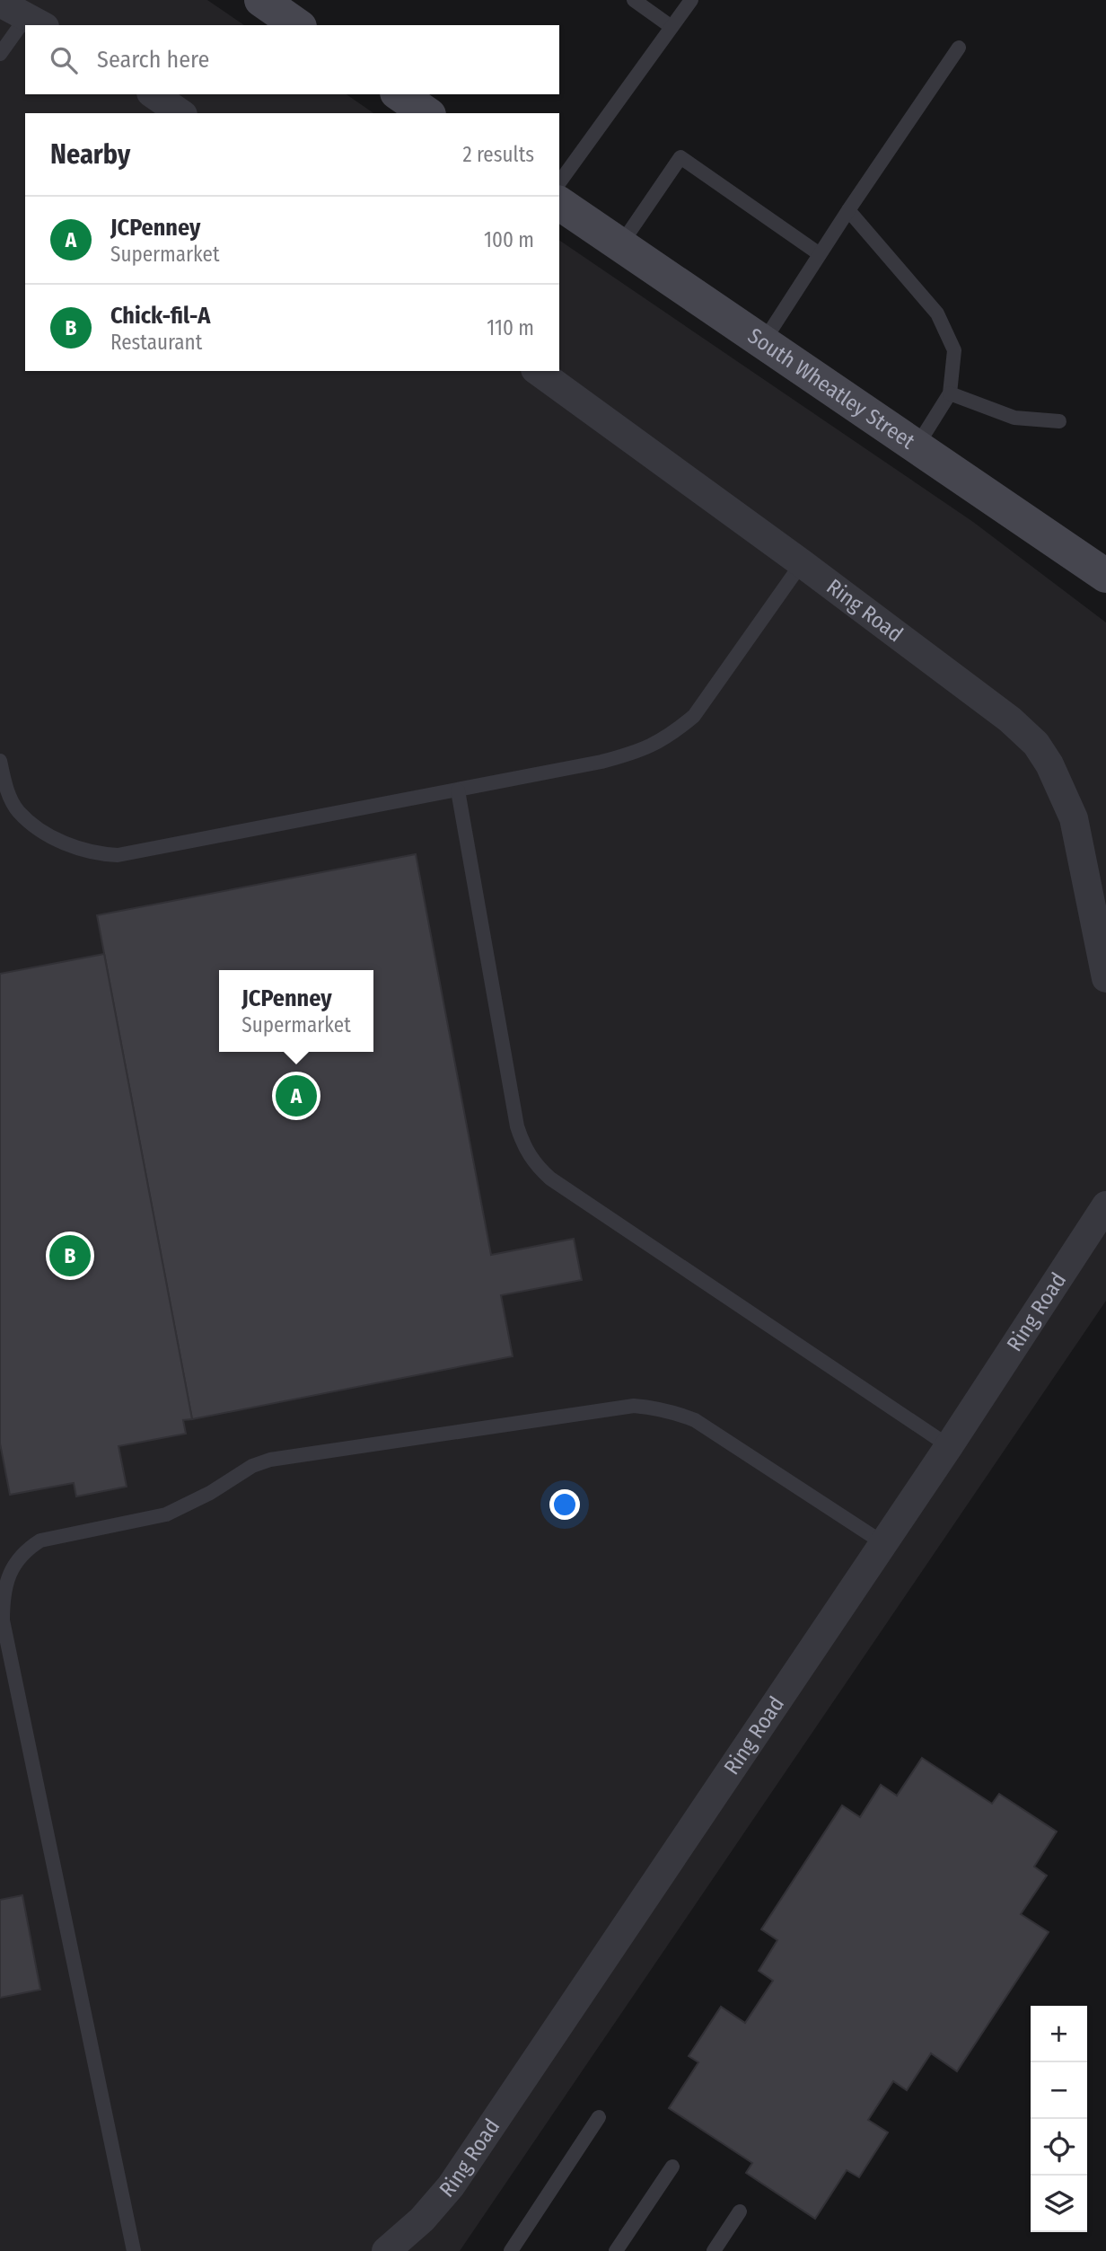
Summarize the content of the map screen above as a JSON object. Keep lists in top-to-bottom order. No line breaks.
{"streets":{"street":["South Wheatley Street","Ring Road"]},"page":{"search":"Search here","heading":["Nearby","2 results"],"list":[{"mark":"A","name":"JCPenney","note":"Supermarket","value":"100 m"},{"mark":"B","name":"Chick-fil-A","note":"Restaurant","value":"110 m"}],"popup":["JCPenney","Supermarket"],"pins":["A","B"],"map_buttons":["+","−"]}}
